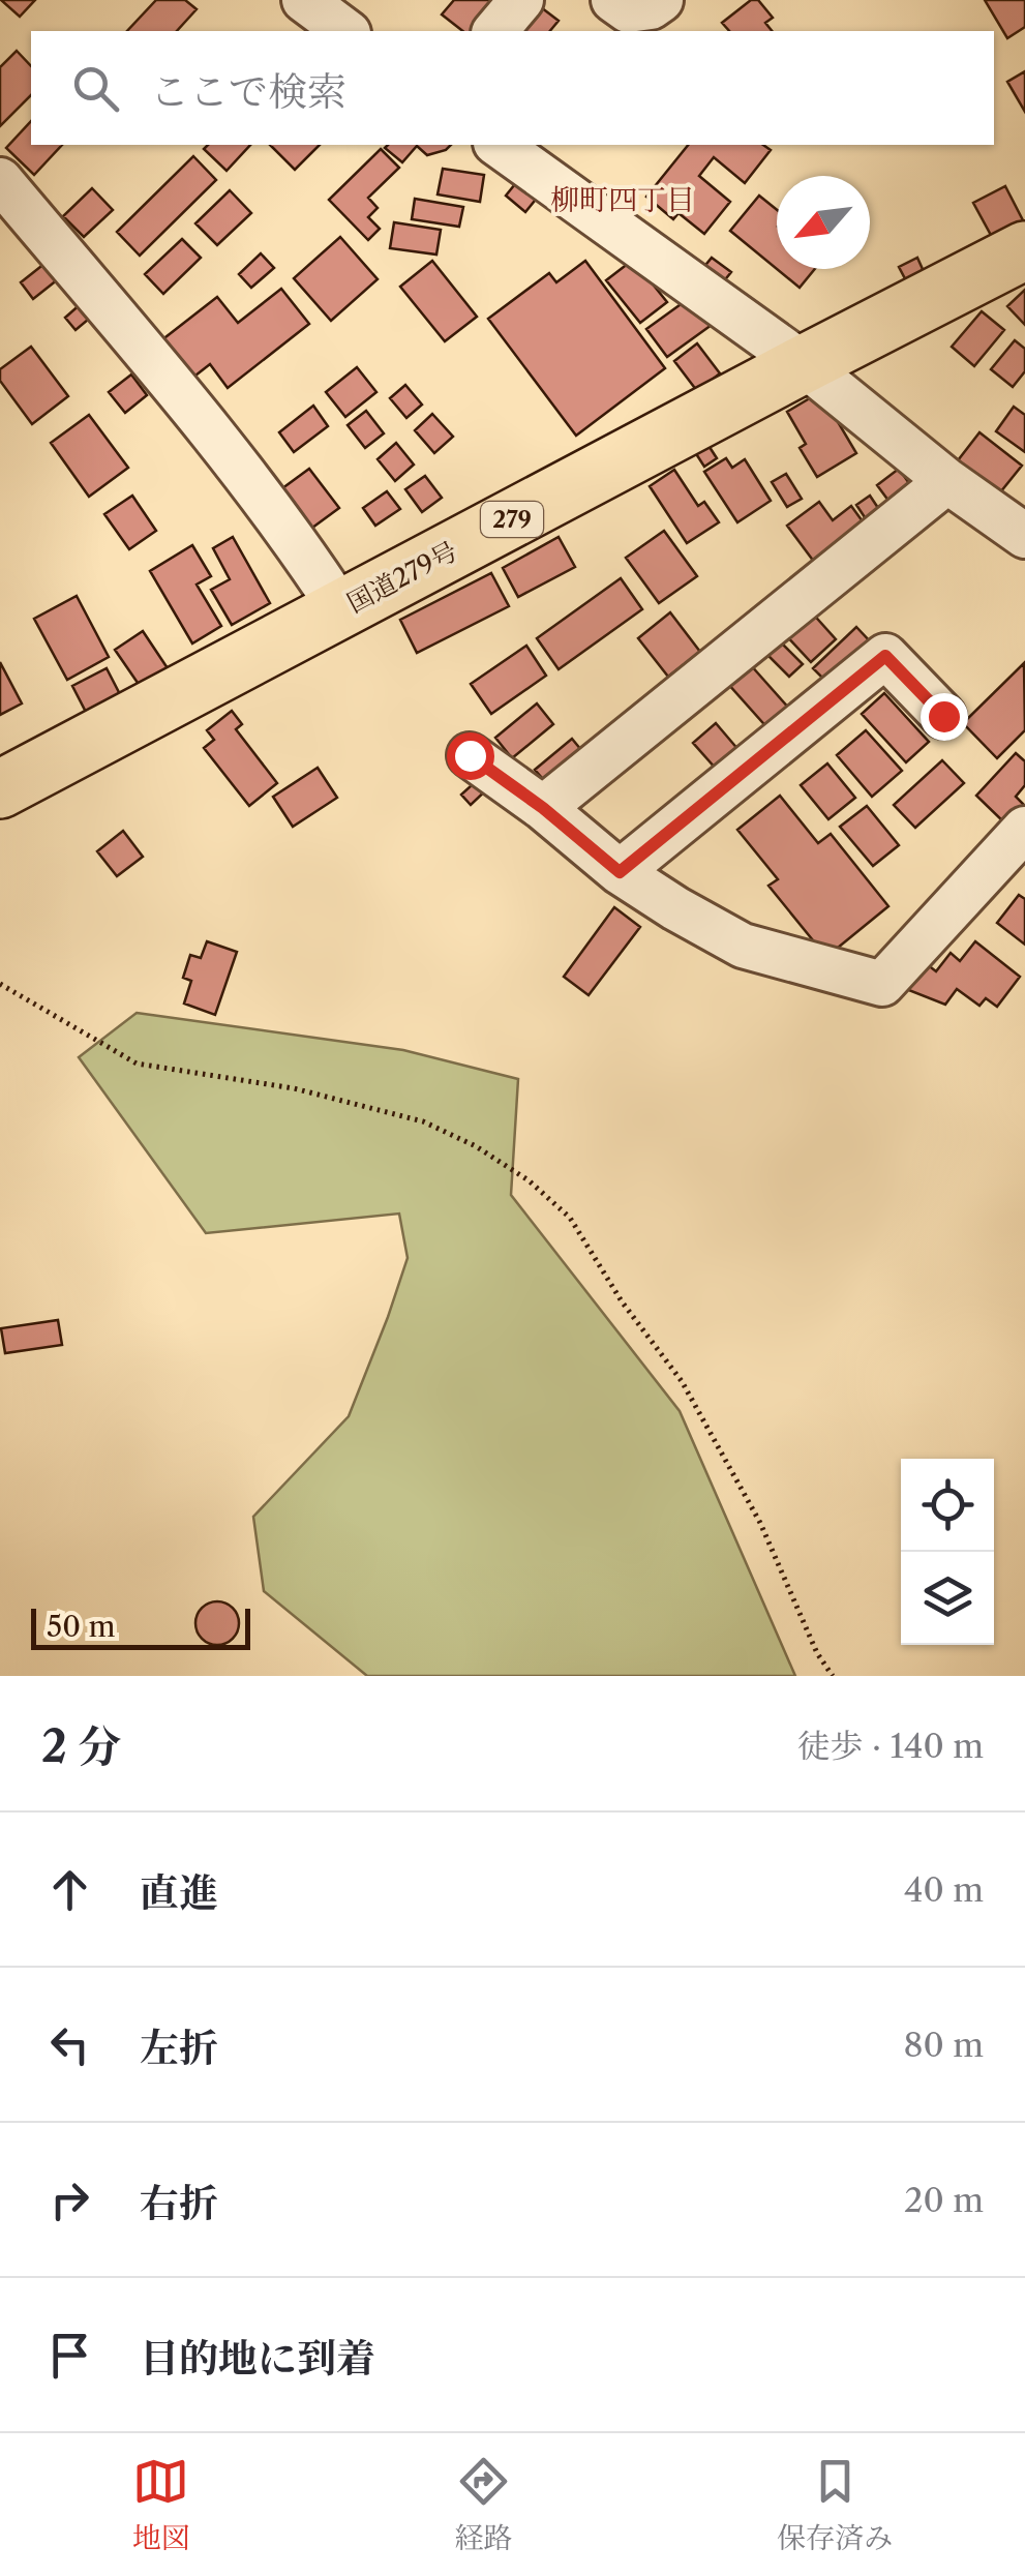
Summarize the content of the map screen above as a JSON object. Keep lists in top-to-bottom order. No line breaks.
{"streets":{"highway":["279","国道279号"]},"districts":["柳町四丁目"],"scale_bar":"50 m","north":"bottom left","page":{"search":"ここで検索","scale":"50 m","heading":["2 分","徒歩 · 140 m"],"list":[["直進","40 m"],["左折","80 m"],["右折","20 m"],"目的地に到着"],"nav":["地図","経路","保存済み"]}}
